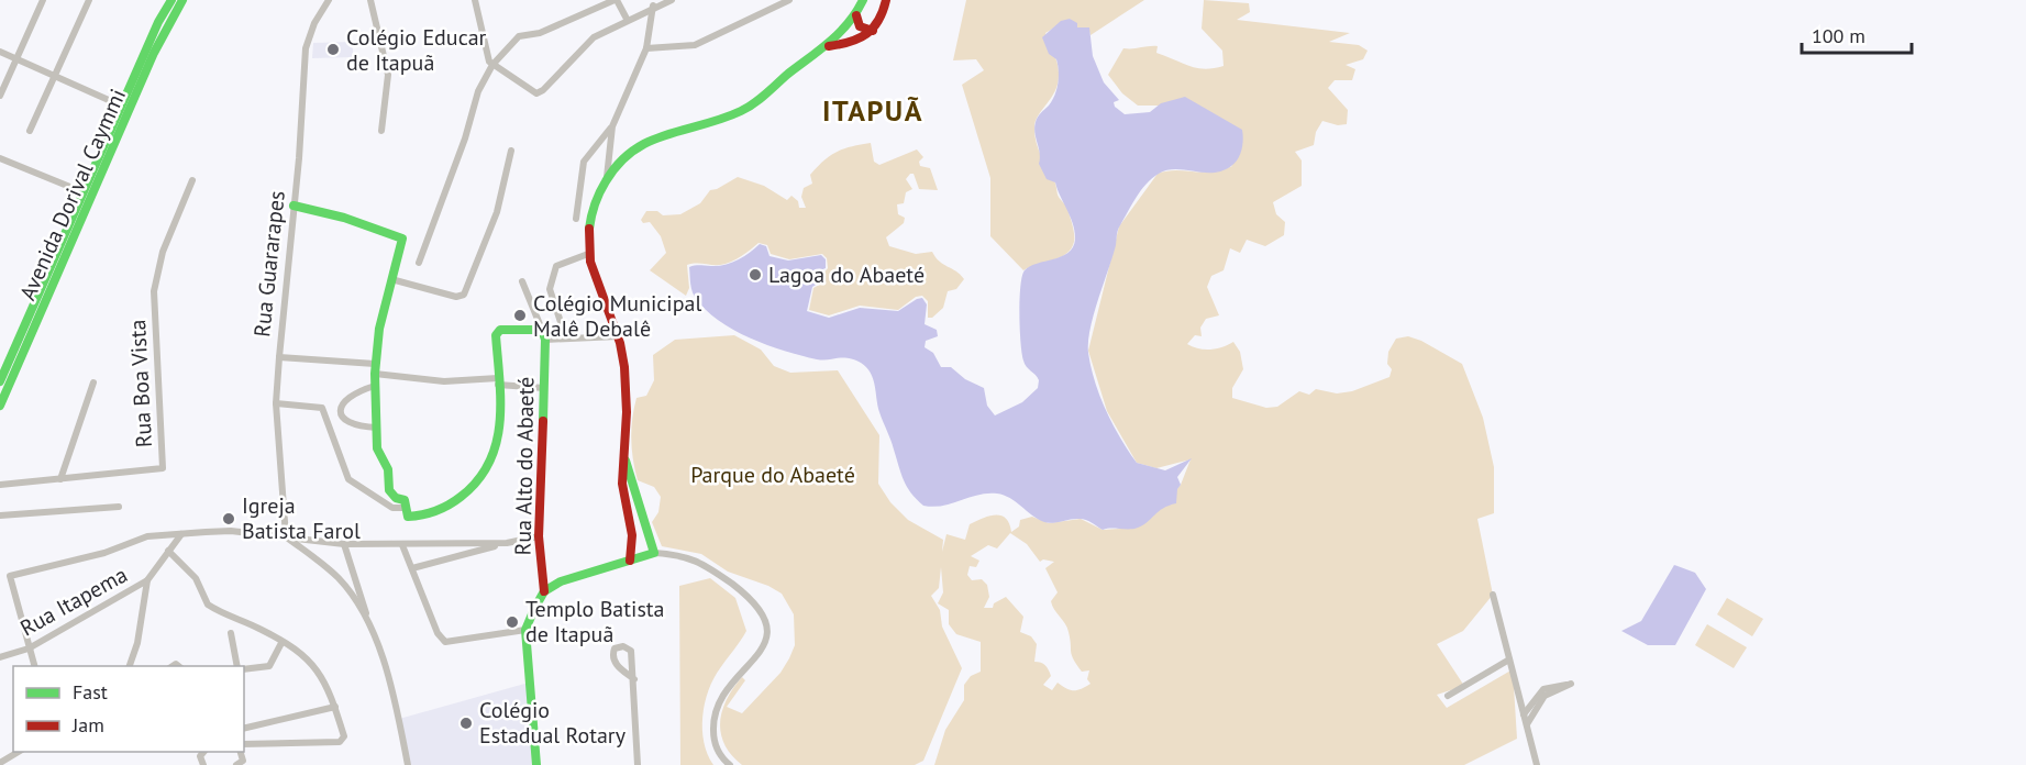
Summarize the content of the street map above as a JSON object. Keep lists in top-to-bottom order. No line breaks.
{"streets":{"street":["Avenida Dorival Caymmi","Rua Guararapes","Rua Boa Vista","Rua Alto do Abaeté","Rua Itapema"]},"districts":["ITAPUÃ"],"parks":["Parque do Abaeté"],"places":["Colégio Educar de Itapuã","Lagoa do Abaeté","Colégio Municipal Malê Debalê","Igreja Batista Farol","Templo Batista de Itapuã","Colégio Estadual Rotary"],"legend":["Fast","Jam"],"scale_bar":"100 m"}
